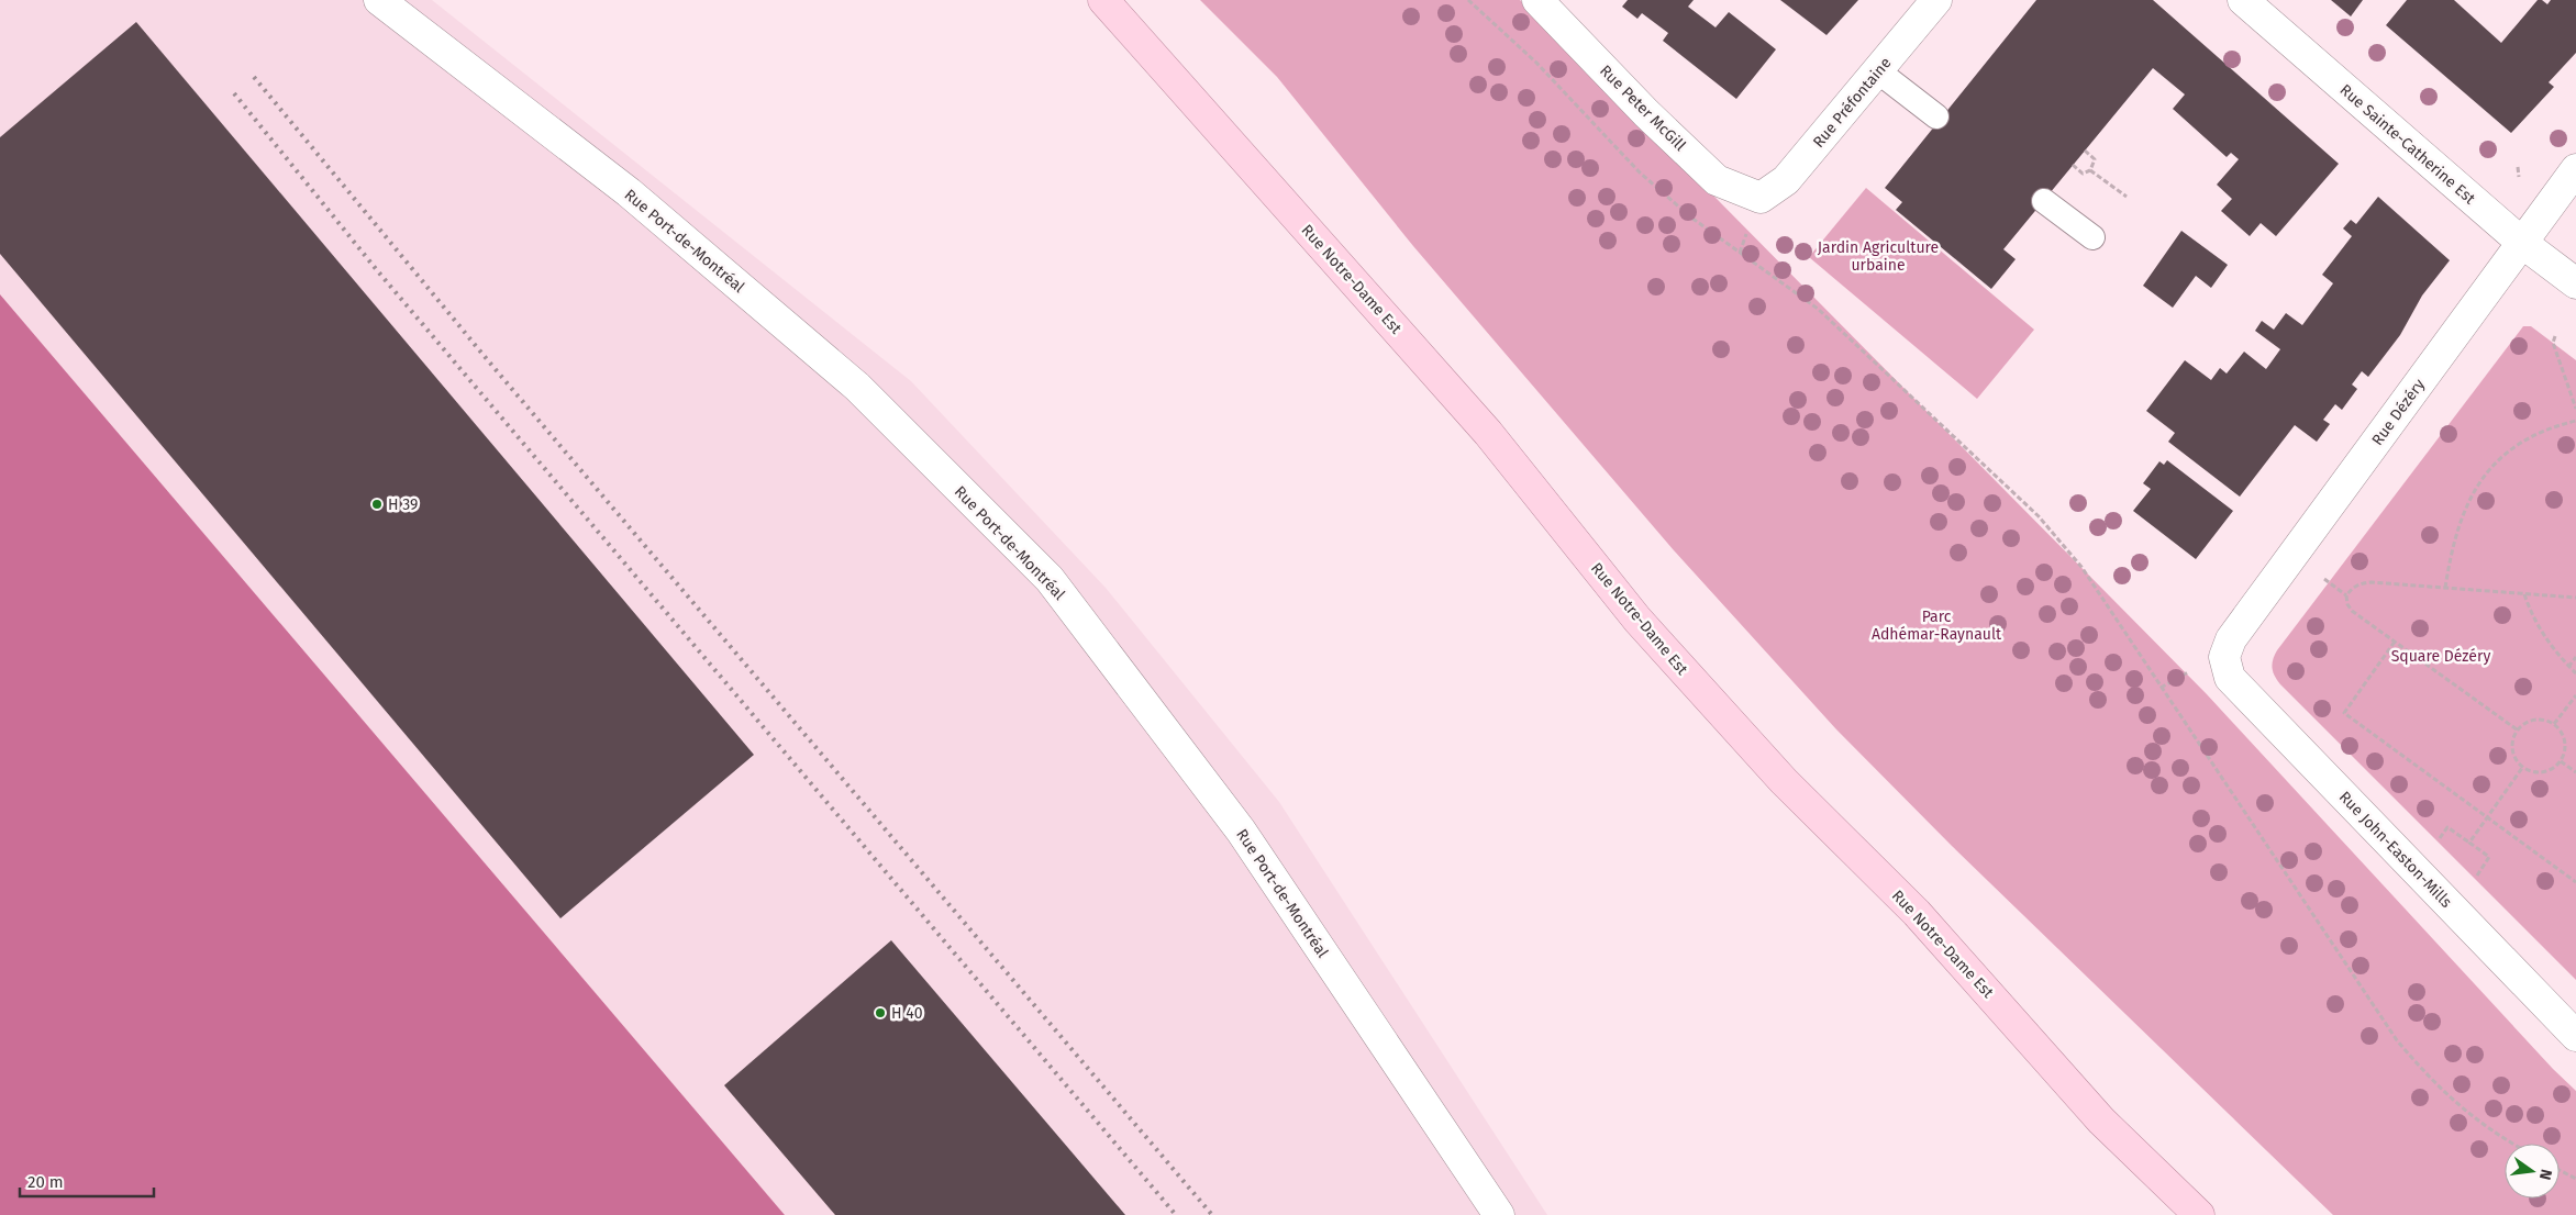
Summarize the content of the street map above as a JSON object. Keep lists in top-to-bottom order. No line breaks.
{"streets":{"main road":["Rue Notre-Dame Est"],"street":["Rue Préfontaine","Rue Peter McGill","Rue Sainte-Catherine Est","Rue Port-de-Montréal","Rue Dézéry","Rue John-Easton-Mills"]},"crossings":[["Rue Préfontaine","Rue Peter McGill"],["Rue Sainte-Catherine Est","Rue Dézéry"],["Rue Dézéry","Rue John-Easton-Mills"]],"parks":["Jardin Agriculture urbaine","Parc Adhémar-Raynault","Square Dézéry"],"places":["H 39","H 40"],"scale_bar":"20 m","north":"right"}
